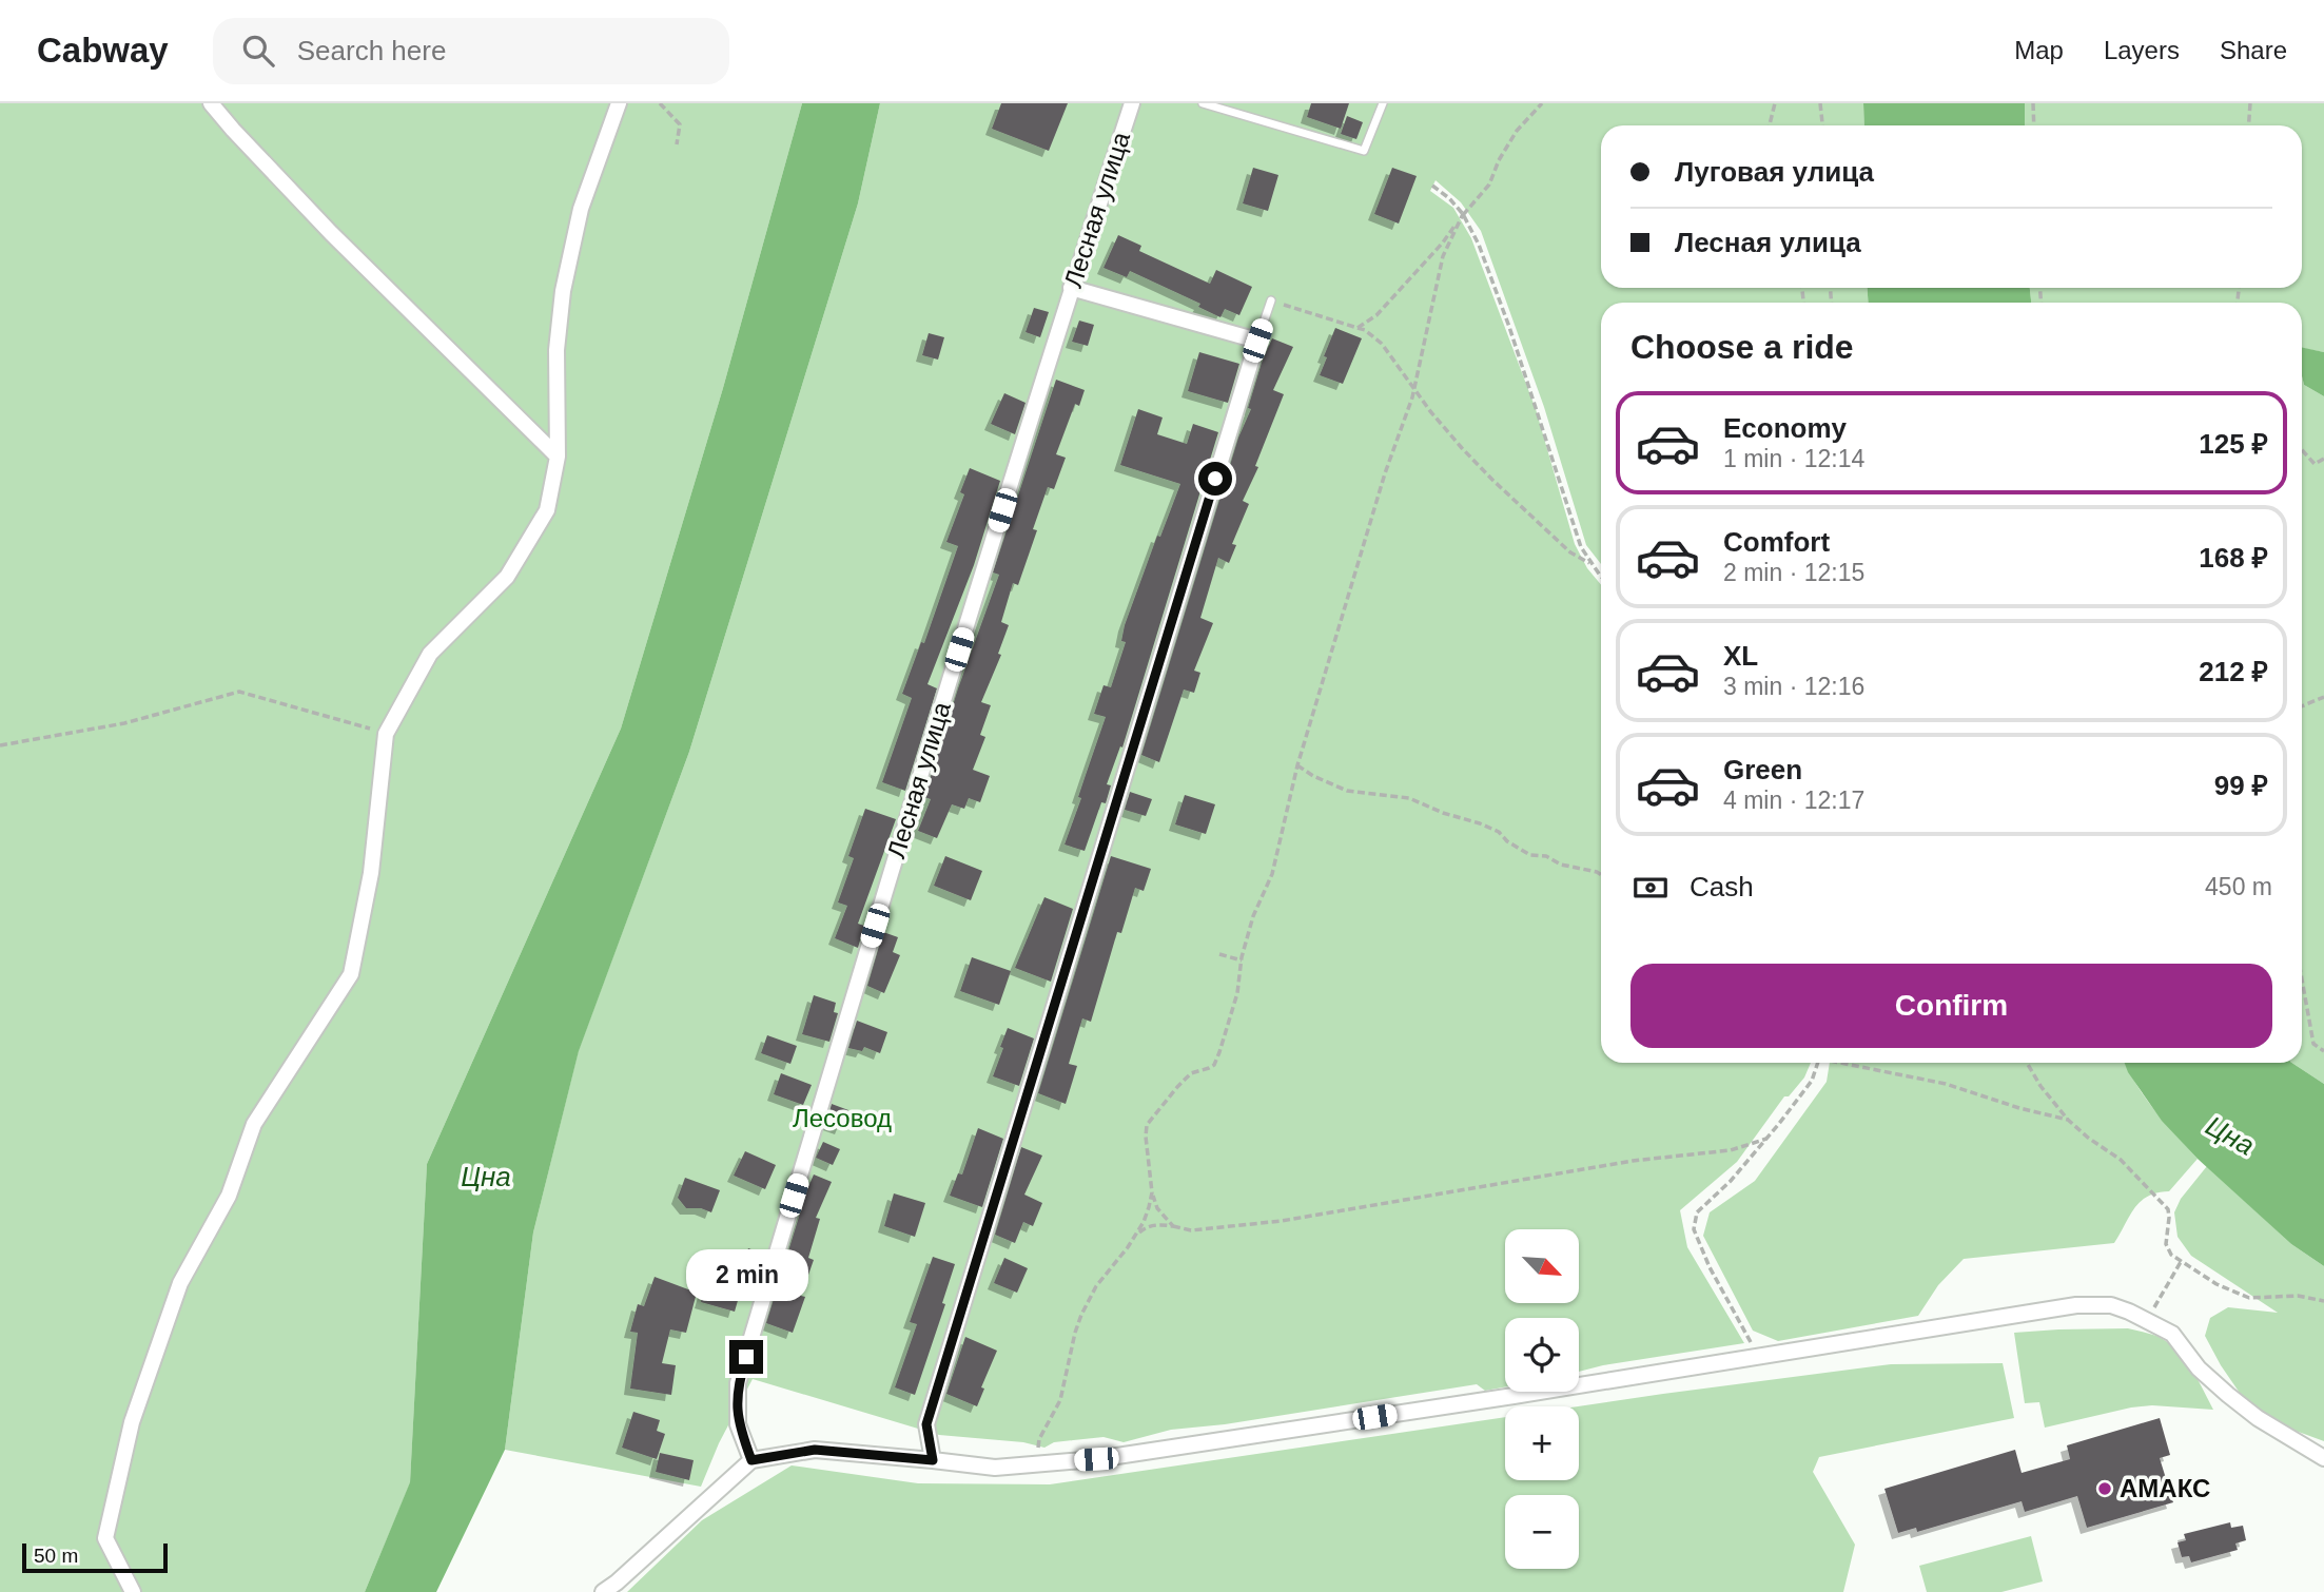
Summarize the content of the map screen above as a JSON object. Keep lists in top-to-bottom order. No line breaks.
{"streets":{"street":["Лесная улица"]},"water":["Цна"],"parks":["Лесовод"],"places":["АМАКС"],"scale_bar":"50 m","north":"bottom right","page":{"header":"Cabway","search":"Search here","nav":["Map","Layers","Share"],"banner":["Луговая улица","Лесная улица"],"heading":"Choose a ride","list":[{"name":"Economy","note":"1 min · 12:14","value":"125 ₽"},{"name":"Comfort","note":"2 min · 12:15","value":"168 ₽"},{"name":"XL","note":"3 min · 12:16","value":"212 ₽"},{"name":"Green","note":"4 min · 12:17","value":"99 ₽"}],"pay":["Cash","450 m"],"buttons":"Confirm","map_buttons":["+","−"],"bubble":"2 min","scale":"50 m"}}
